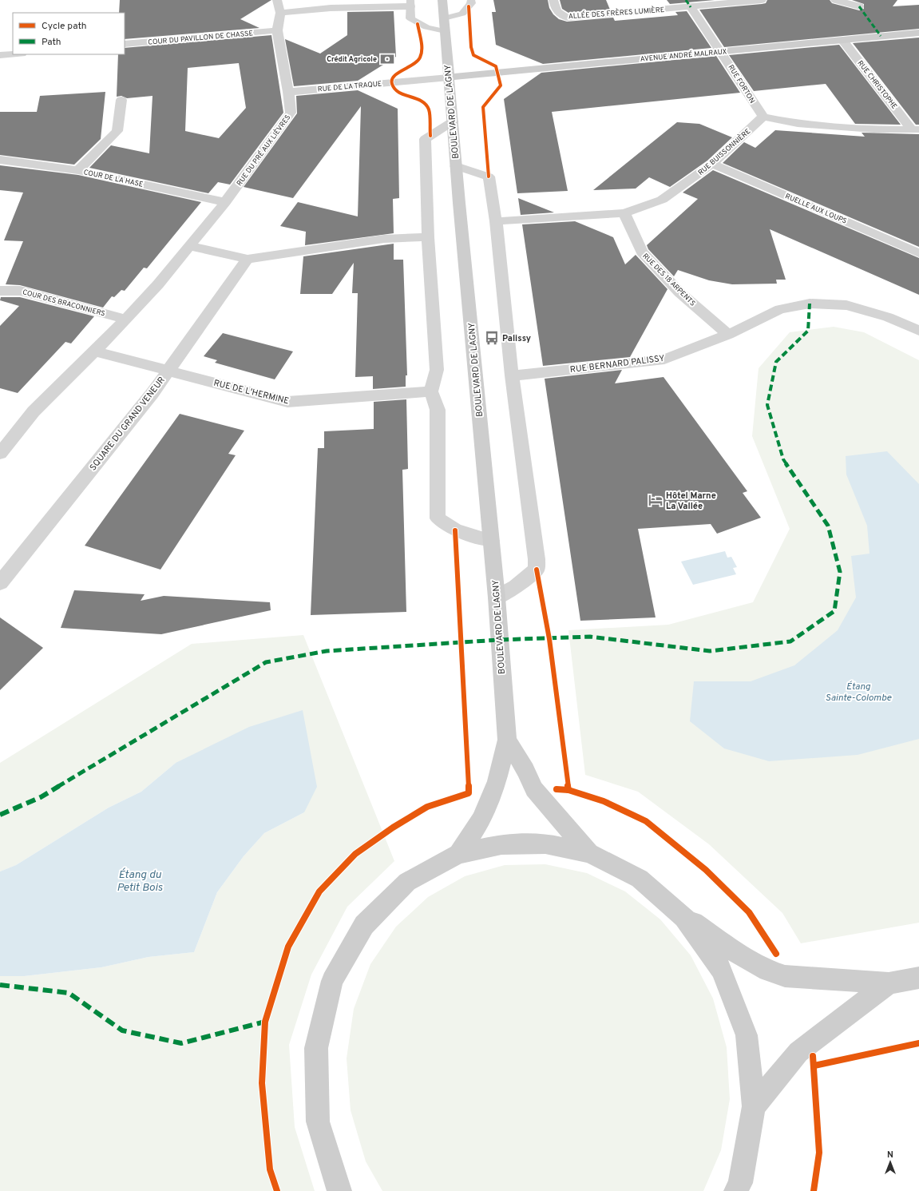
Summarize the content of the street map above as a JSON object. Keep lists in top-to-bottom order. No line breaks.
{"streets":{"main road":["AVENUE ANDRÉ MALRAUX","BOULEVARD DE LAGNY"],"street":["ALLÉE DES FRÈRES LUMIÈRE","COUR DU PAVILLON DE CHASSE","RUE FORTON","RUE CHRISTOPHE","RUE DE LA TRAQUE","RUE DU PRÉ AUX LIÈVRES","RUE BUISSONNIÈRE","COUR DE LA HASE","RUELLE AUX LOUPS","RUE DES 18 ARPENTS","COUR DES BRACONNIERS","RUE BERNARD PALISSY","RUE DE L'HERMINE","SQUARE DU GRAND VENEUR"]},"crossings":[["COUR DU PAVILLON DE CHASSE","RUE DU PRÉ AUX LIÈVRES"],["AVENUE ANDRÉ MALRAUX","RUE FORTON"],["AVENUE ANDRÉ MALRAUX","RUE CHRISTOPHE"],["AVENUE ANDRÉ MALRAUX","RUE DE LA TRAQUE"],["AVENUE ANDRÉ MALRAUX","BOULEVARD DE LAGNY"],["RUE FORTON","RUE BUISSONNIÈRE"],["RUE DE LA TRAQUE","BOULEVARD DE LAGNY"],["RUE DE LA TRAQUE","RUE DU PRÉ AUX LIÈVRES"],["RUE DU PRÉ AUX LIÈVRES","COUR DE LA HASE"],["RUE BUISSONNIÈRE","RUELLE AUX LOUPS"],["RUE BUISSONNIÈRE","RUE DES 18 ARPENTS"],["RUE DES 18 ARPENTS","RUE BERNARD PALISSY"],["RUE DE L'HERMINE","SQUARE DU GRAND VENEUR"]],"water":["Étang Sainte-Colombe","Étang du Petit Bois"],"places":{"bank":["Crédit Agricole"],"bus stop":["Palissy"],"hotel":["Hôtel Marne La Vallée"]},"legend":["Cycle path","Path"],"north":"top"}
